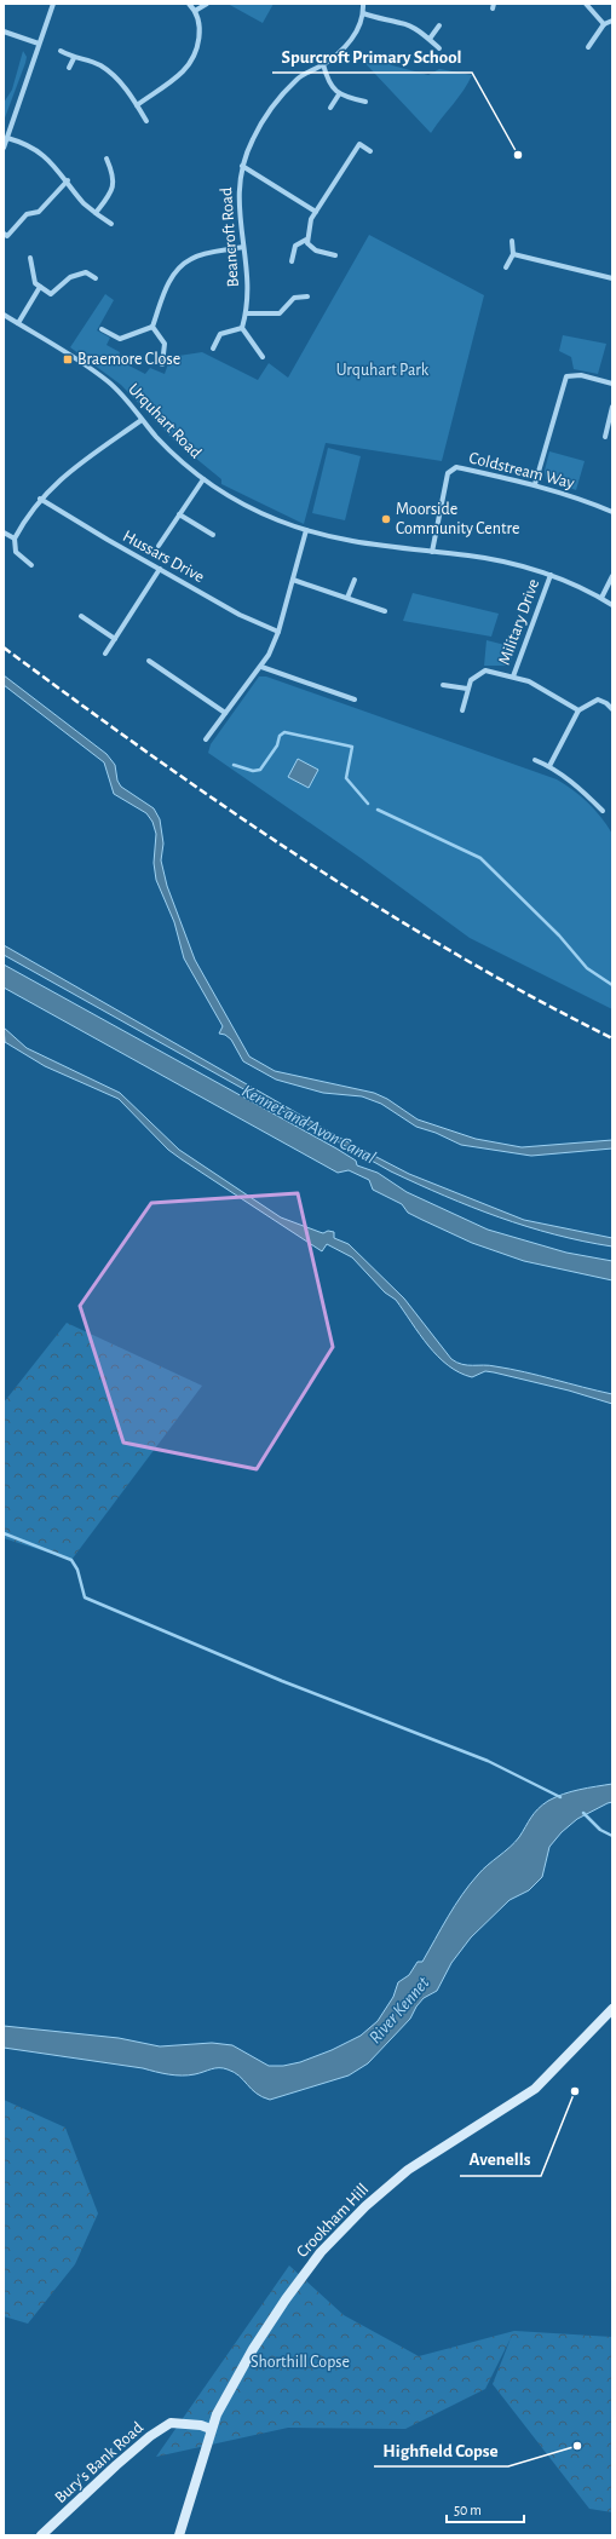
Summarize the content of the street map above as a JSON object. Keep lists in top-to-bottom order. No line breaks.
{"streets":{"street":["Beancroft Road","Urquhart Road","Coldstream Way","Hussars Drive","Military Drive","Crookham Hill","Bury's Bank Road"]},"crossings":[["Urquhart Road","Coldstream Way"],["Urquhart Road","Military Drive"],["Crookham Hill","Bury's Bank Road"]],"water":["Kennet and Avon Canal","River Kennet"],"parks":["Urquhart Park","Shorthill Copse"],"places":{"other":["Spurcroft Primary School","Moorside Community Centre","Avenells","Highfield Copse"],"transit":["Braemore Close"]},"scale_bar":"50 m"}
